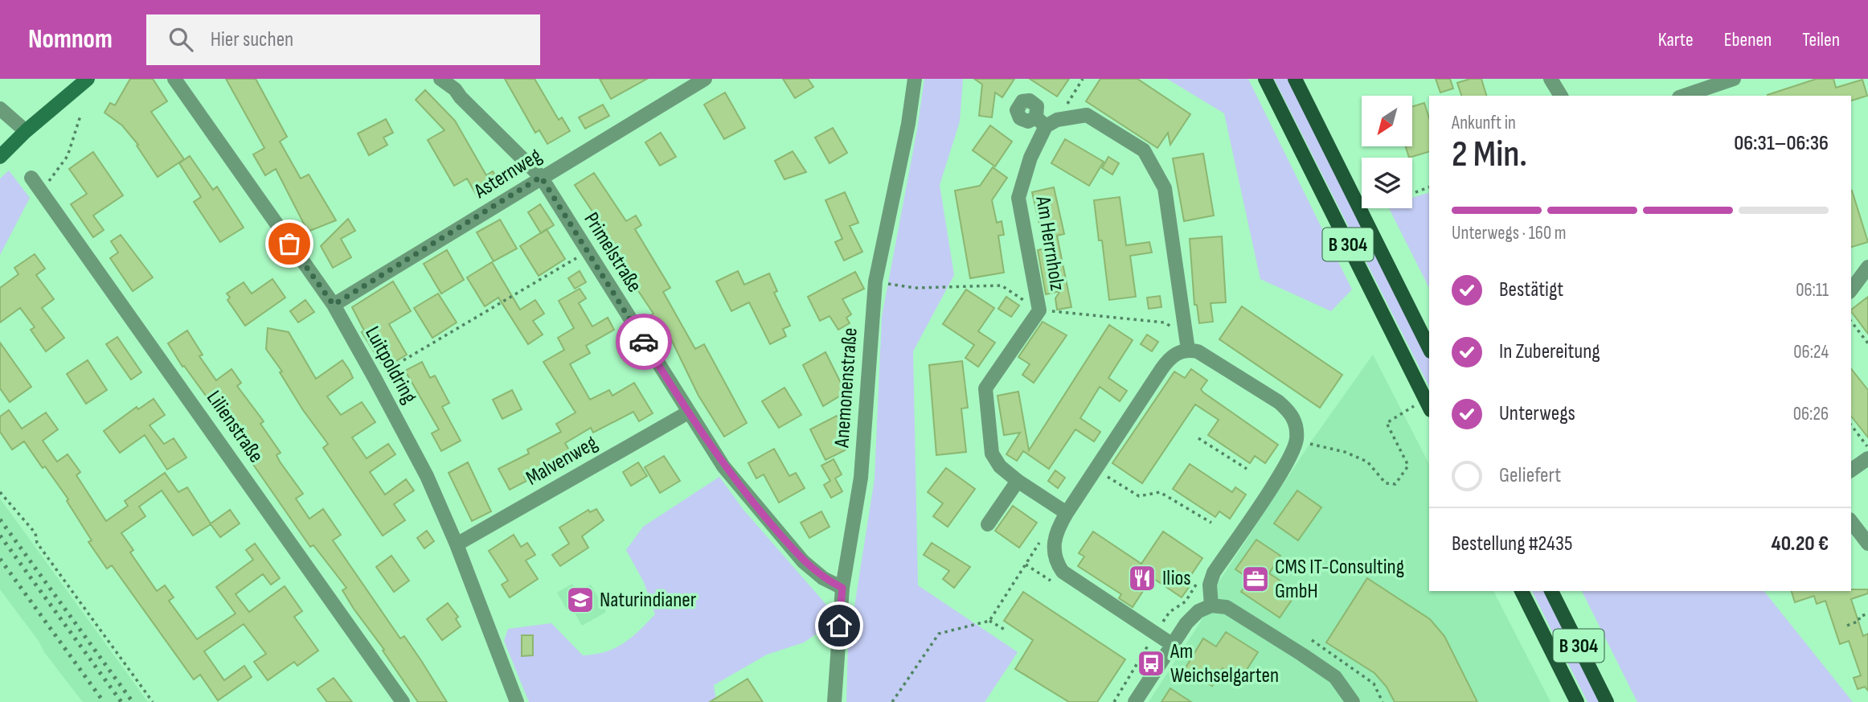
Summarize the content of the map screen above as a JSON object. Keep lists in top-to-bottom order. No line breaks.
{"streets":{"main road":["B 304"],"street":["Asternweg","Am Herrnholz","Primelstraße","Luitpoldring","Anemonenstraße","Lilienstraße","Malvenweg"]},"crossings":[["Asternweg","Primelstraße"],["Asternweg","Luitpoldring"],["Primelstraße","Anemonenstraße"],["Primelstraße","Malvenweg"],["Luitpoldring","Malvenweg"]],"places":{"restaurant":["Ilios"],"office":["CMS IT-Consulting GmbH"],"school or university":["Naturindianer"],"bus stop":["Am Weichselgarten"]},"north":"bottom left","page":{"header":"Nomnom","search":"Hier suchen","nav":["Karte","Ebenen","Teilen"],"heading":["2 Min.","Ankunft in","06:31–06:36"],"panel":["Bestellung #2435","40.20 €"],"bar":"Unterwegs · 160 m","list":[["Bestätigt","06:11"],["In Zubereitung","06:24"],["Unterwegs","06:26"],"Geliefert"]}}
